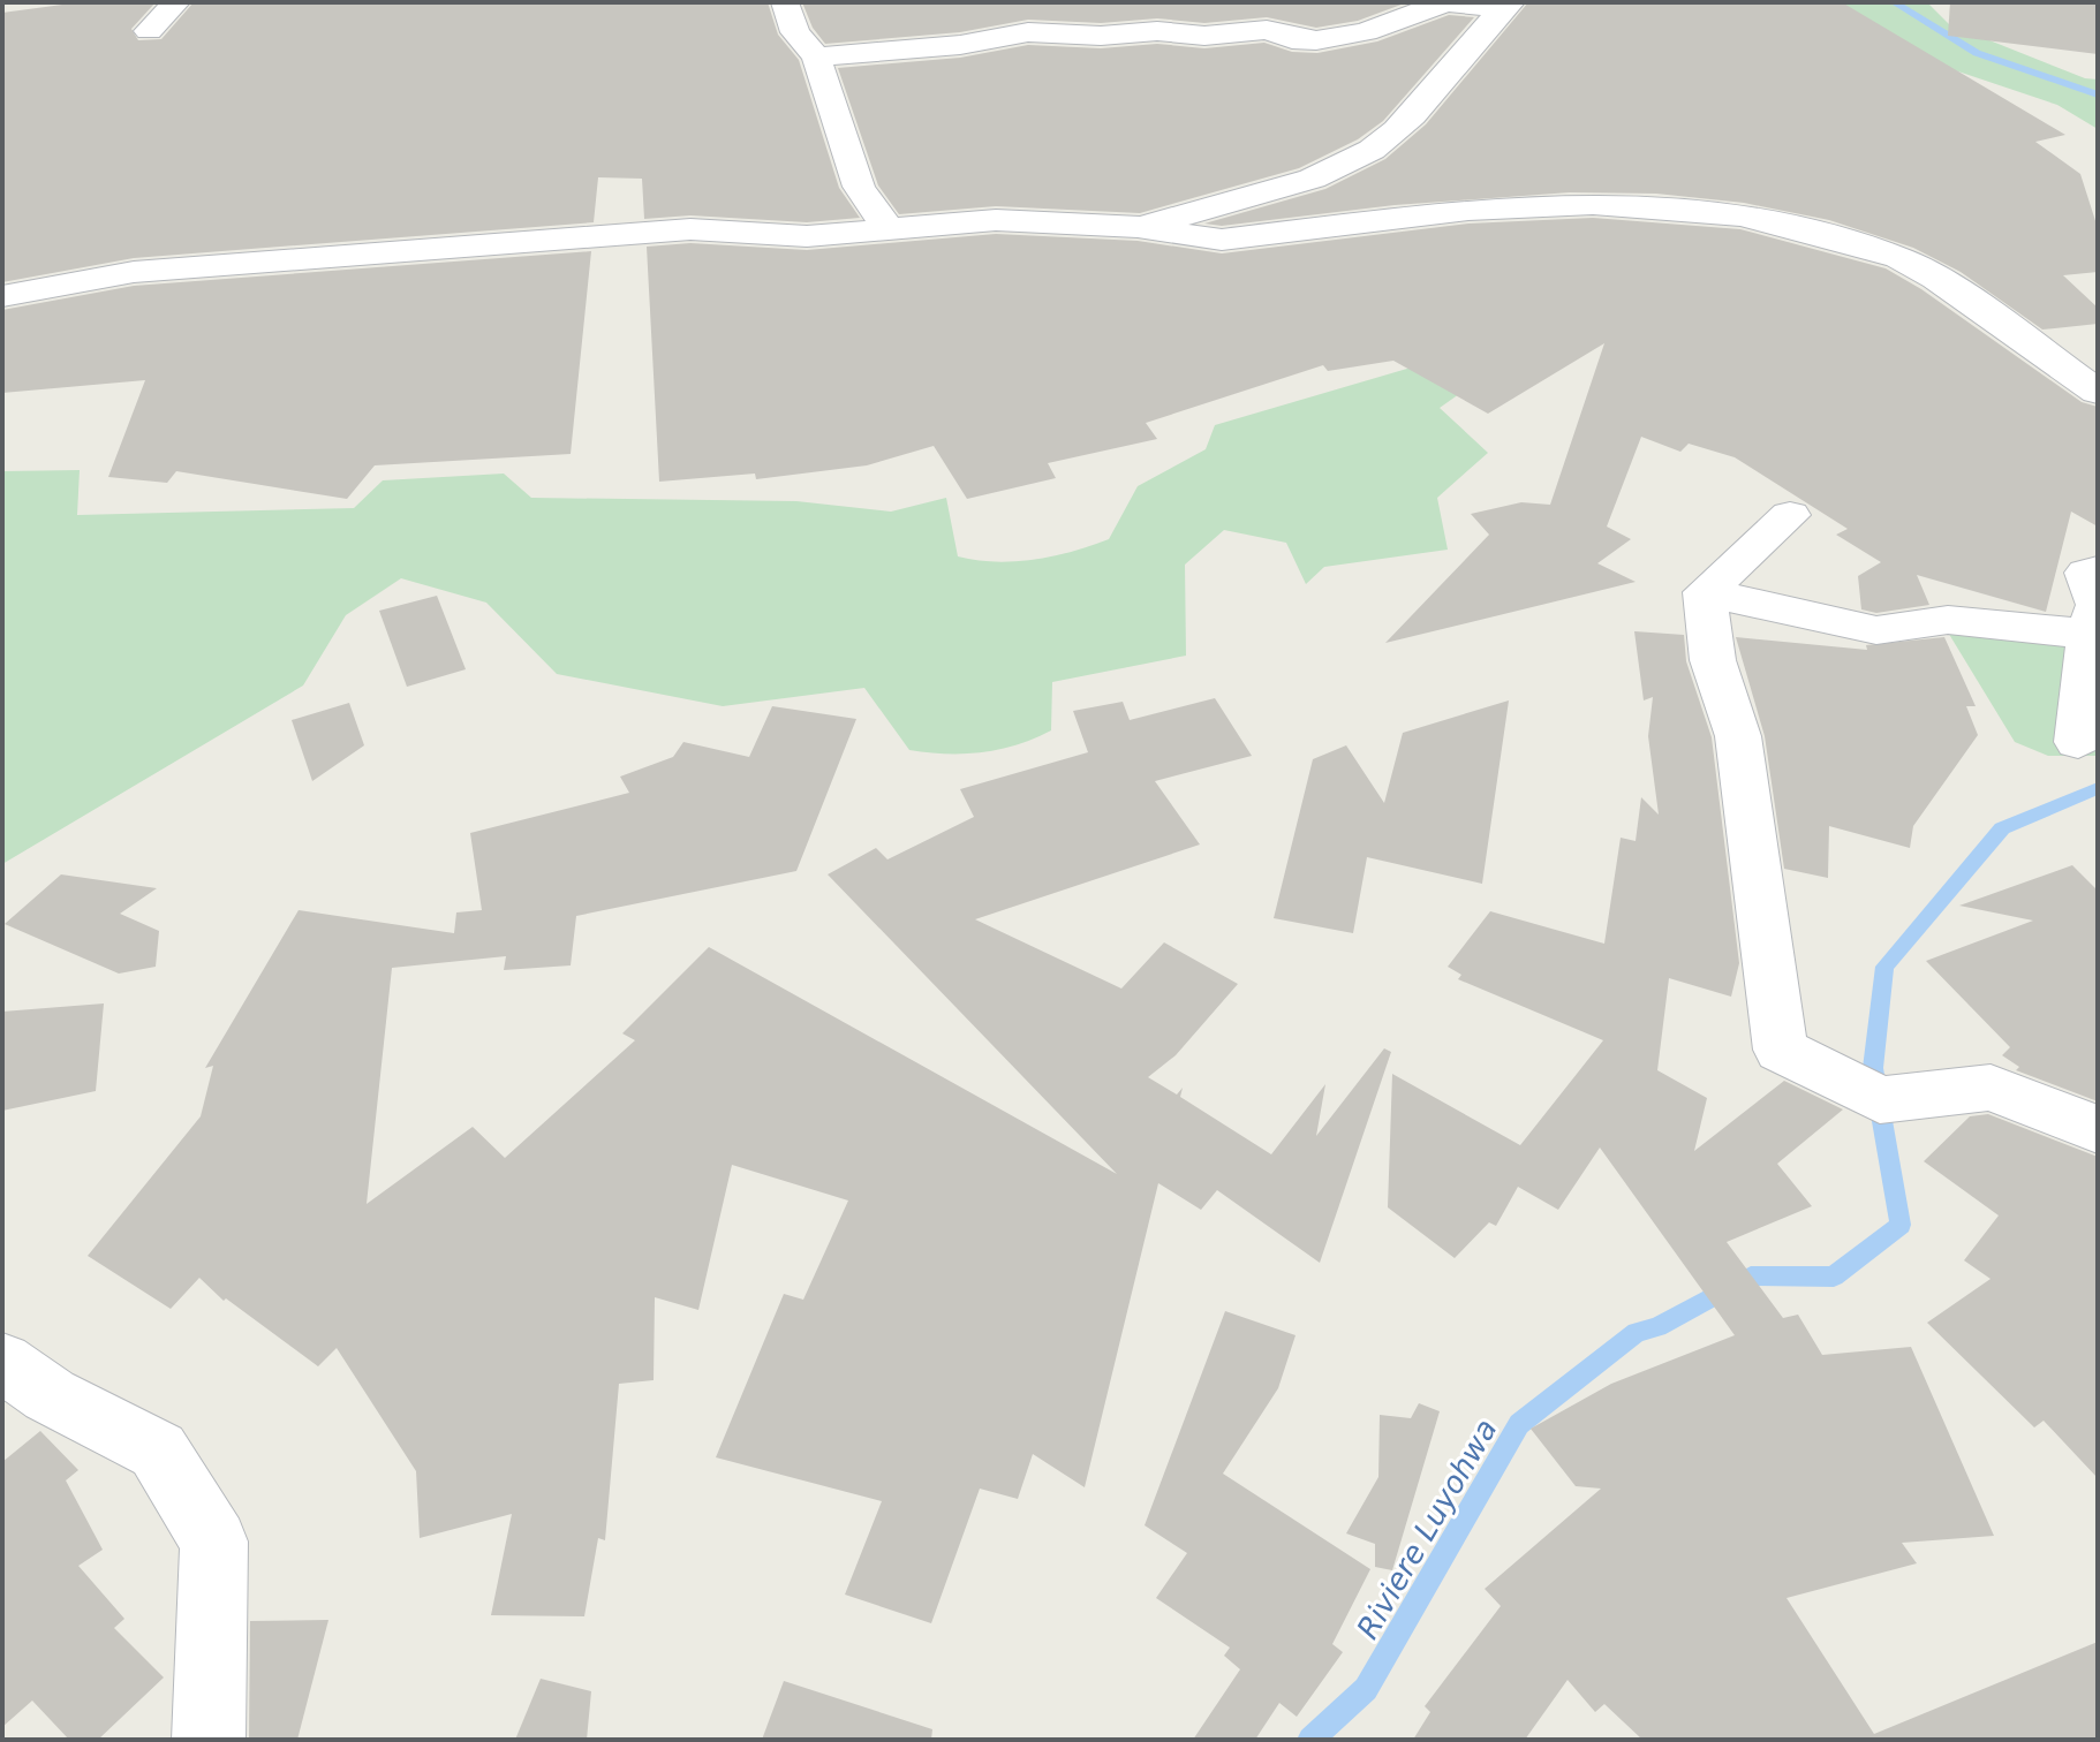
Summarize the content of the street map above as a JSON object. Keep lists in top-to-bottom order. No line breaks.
{"water":["Riviere Luyohwa"]}
